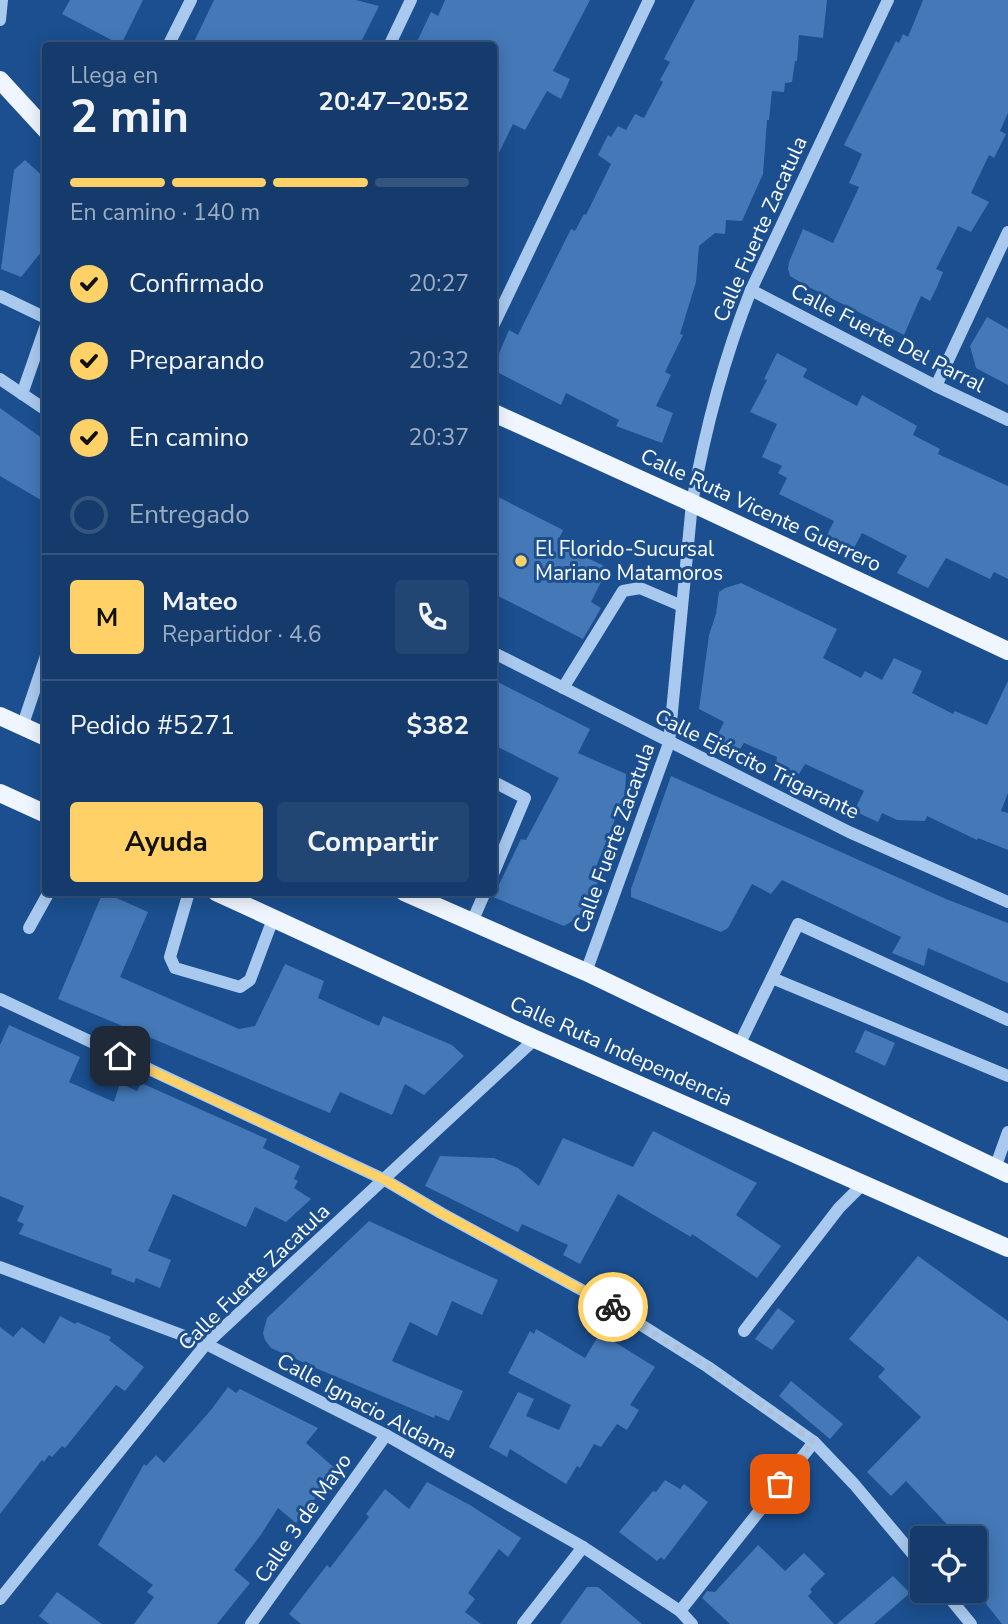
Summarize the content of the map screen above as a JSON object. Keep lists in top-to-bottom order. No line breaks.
{"streets":{"main road":["Calle Ruta Vicente Guerrero","Calle Ruta Independencia"],"street":["Calle Fuerte Zacatula","Calle Fuerte Del Parral","Calle Ejército Trigarante","Calle Ignacio Aldama","Calle 3 de Mayo"]},"crossings":[["Calle Fuerte Zacatula","Calle Fuerte Del Parral"],["Calle Fuerte Zacatula","Calle Ruta Vicente Guerrero"],["Calle Fuerte Zacatula","Calle Ejército Trigarante"],["Calle Fuerte Zacatula","Calle Ruta Independencia"],["Calle Fuerte Zacatula","Calle Ignacio Aldama"],["Calle Ignacio Aldama","Calle 3 de Mayo"]],"places":["El Florido-Sucursal Mariano Matamoros"],"page":{"heading":["2 min","Llega en","20:47–20:52"],"panel":["Mateo","Repartidor · 4.6","Pedido #5271","$382"],"bar":"En camino · 140 m","list":[["Confirmado","20:27"],["Preparando","20:32"],["En camino","20:37"],"Entregado"],"round":"M","buttons":["Ayuda","Compartir"]}}
